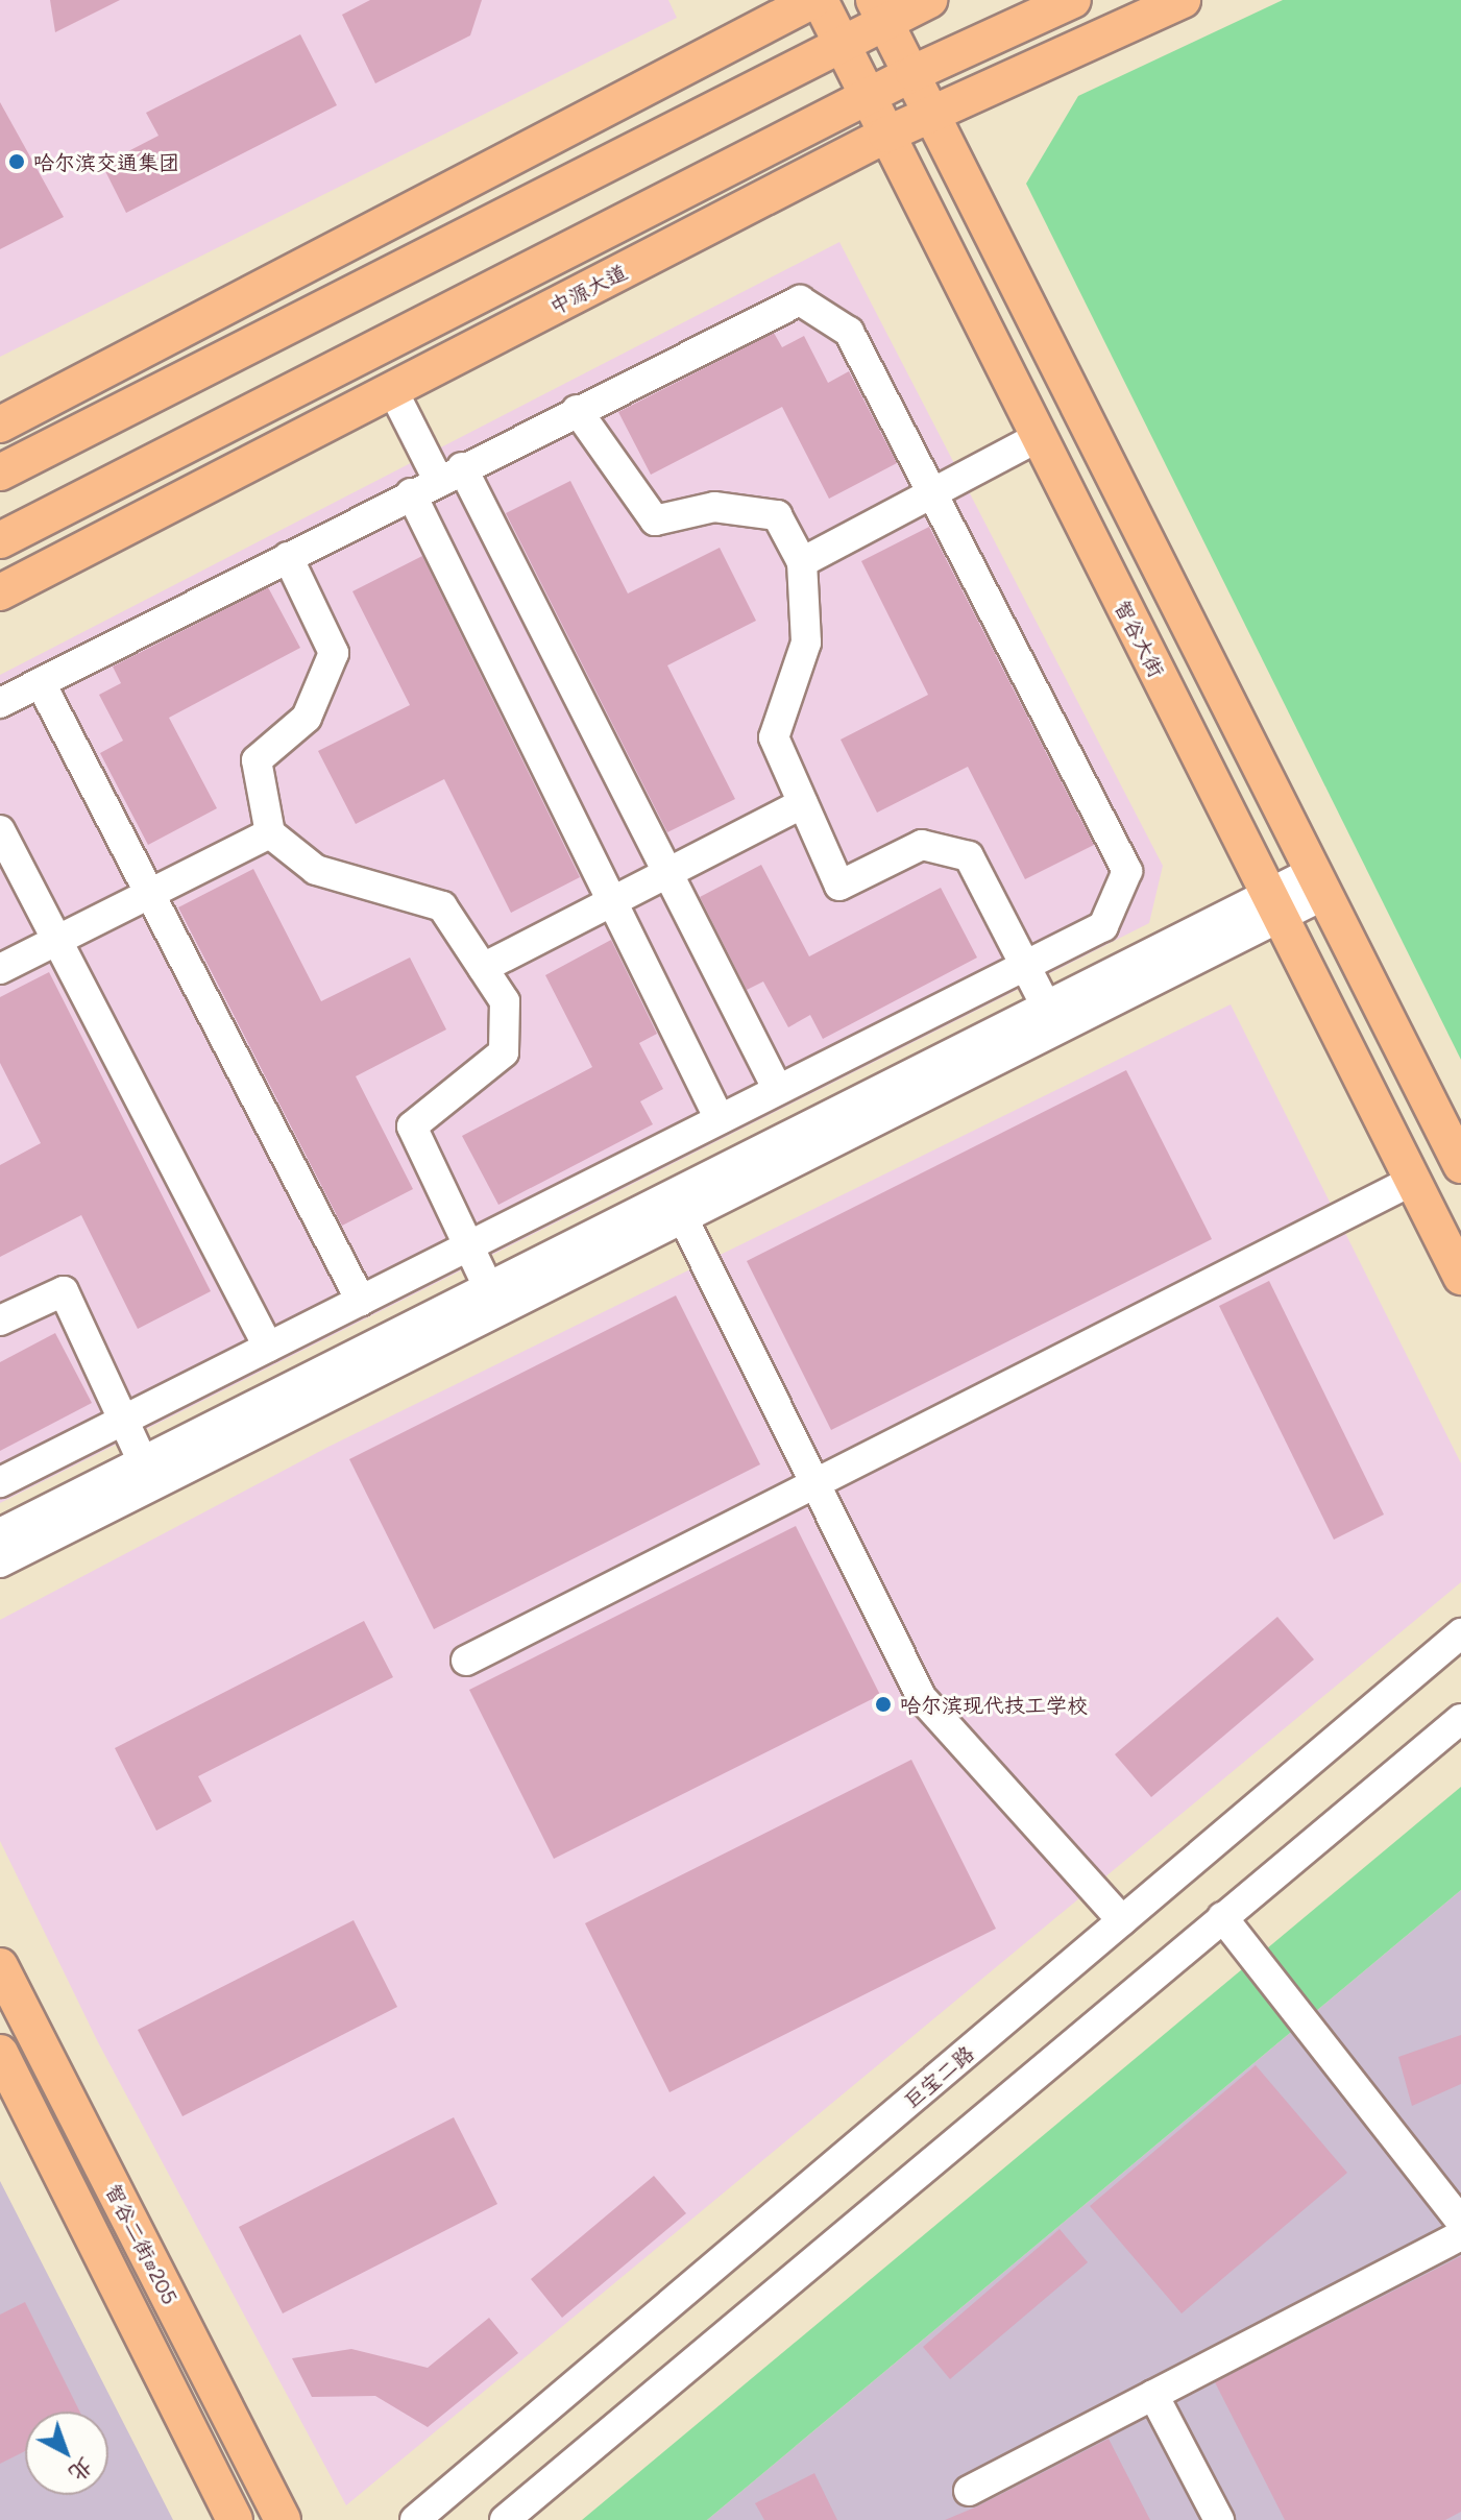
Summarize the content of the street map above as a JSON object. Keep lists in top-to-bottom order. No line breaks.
{"streets":{"main road":["中源大道","智谷大街","智谷二街•205"],"street":["巨宝二路"]},"crossings":[["中源大道","智谷大街"]],"places":["哈尔滨交通集团","哈尔滨现代技工学校"],"north":"bottom right"}
